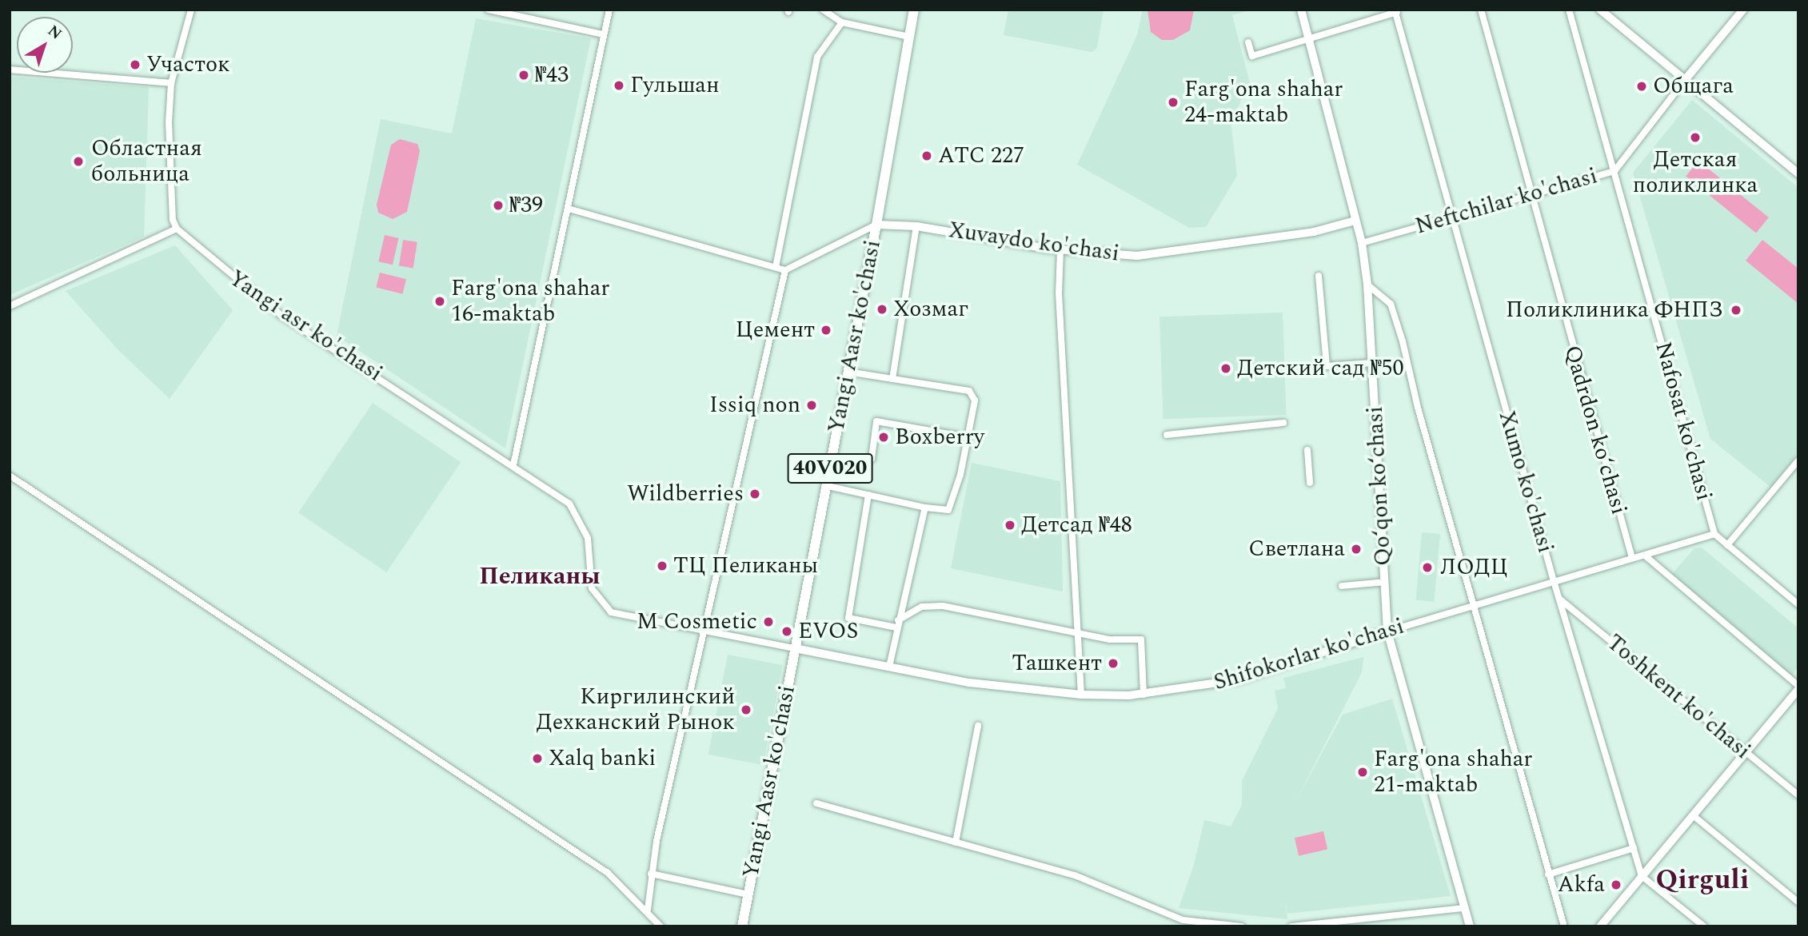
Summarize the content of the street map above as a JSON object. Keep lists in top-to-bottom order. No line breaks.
{"streets":{"main road":["Yangi Aasr ko'chasi","40V020"],"street":["Neftchilar ko'chasi","Xuvaydo ko'chasi","Yangi asr ko'chasi","Nafosat ko'chasi","Qadrdon koʻchasi","Xumo ko'chasi","Qoʻqon koʻchasi","Shifokorlar ko'chasi","Toshkent ko'chasi"]},"crossings":[["Neftchilar ko'chasi","Nafosat ko'chasi"],["Neftchilar ko'chasi","Qadrdon koʻchasi"],["Neftchilar ko'chasi","Xumo ko'chasi"],["Neftchilar ko'chasi","Qoʻqon koʻchasi"],["Xuvaydo ko'chasi","Yangi Aasr ko'chasi"],["Xuvaydo ko'chasi","Qoʻqon koʻchasi"],["Yangi asr ko'chasi","Yangi Aasr ko'chasi"],["Yangi asr ko'chasi","Shifokorlar ko'chasi"],["Yangi Aasr ko'chasi","Shifokorlar ko'chasi"],["Nafosat ko'chasi","Shifokorlar ko'chasi"],["Qadrdon koʻchasi","Shifokorlar ko'chasi"],["Xumo ko'chasi","Shifokorlar ko'chasi"],["Xumo ko'chasi","Toshkent ko'chasi"],["Qoʻqon koʻchasi","Shifokorlar ko'chasi"]],"districts":["Пеликаны","Qirguli"],"places":["Участок","№43","Гульшан","Общага","Farg'ona shahar 24-maktab","Детская поликлинка","АТС 227","Областная больница","№39","Farg'ona shahar 16-maktab","Хозмаг","Поликлиника ФНПЗ","Цемент","Детский сад №50","Issiq non","Boxberry","Wildberries","Детсад №48","Светлана","ТЦ Пеликаны","ЛОДЦ","M Cosmetic","EVOS","Ташкент","Киргилинский Дехканский Рынок","Xalq banki","Farg'ona shahar 21-maktab","Akfa"],"north":"top right"}
